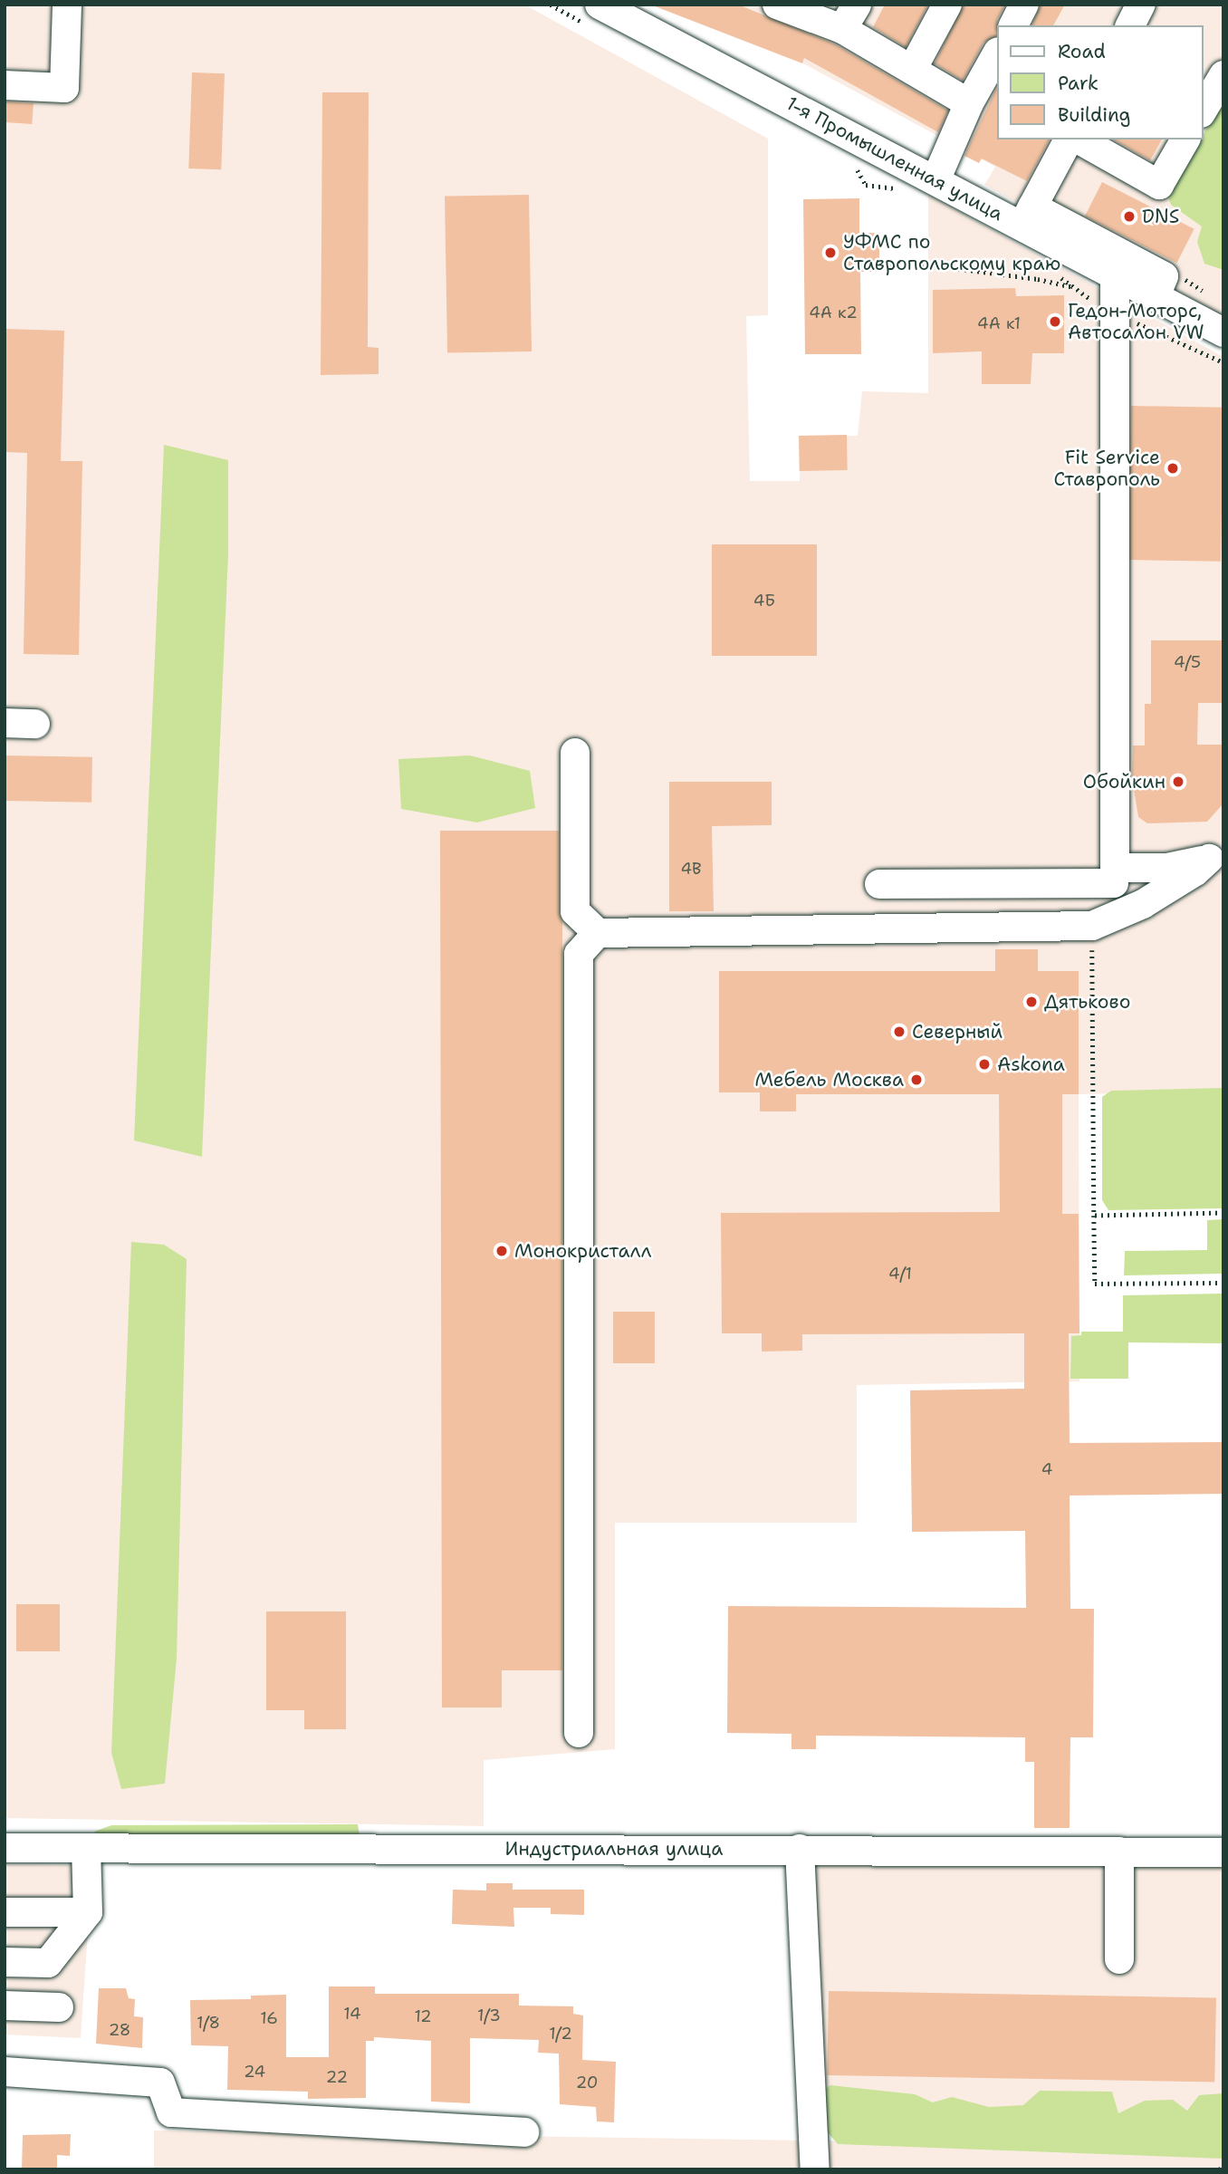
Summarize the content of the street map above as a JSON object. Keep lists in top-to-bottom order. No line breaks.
{"streets":{"street":["1-я Промышленная улица","Индустриальная улица"]},"places":["DNS","УФМС по Ставропольскому краю","Гедон-Моторс, Автосалон VW","Fit Service Ставрополь","Обойкин","Дятьково","Северный","Askona","Мебель Москва","Монокристалл"],"house_numbers":["4А к2","4А к1","4Б","4/5","4В","4/1","4","14","1/3","12","16","1/8","28","1/2","24","22","20"],"legend":["Road","Park","Building"]}
